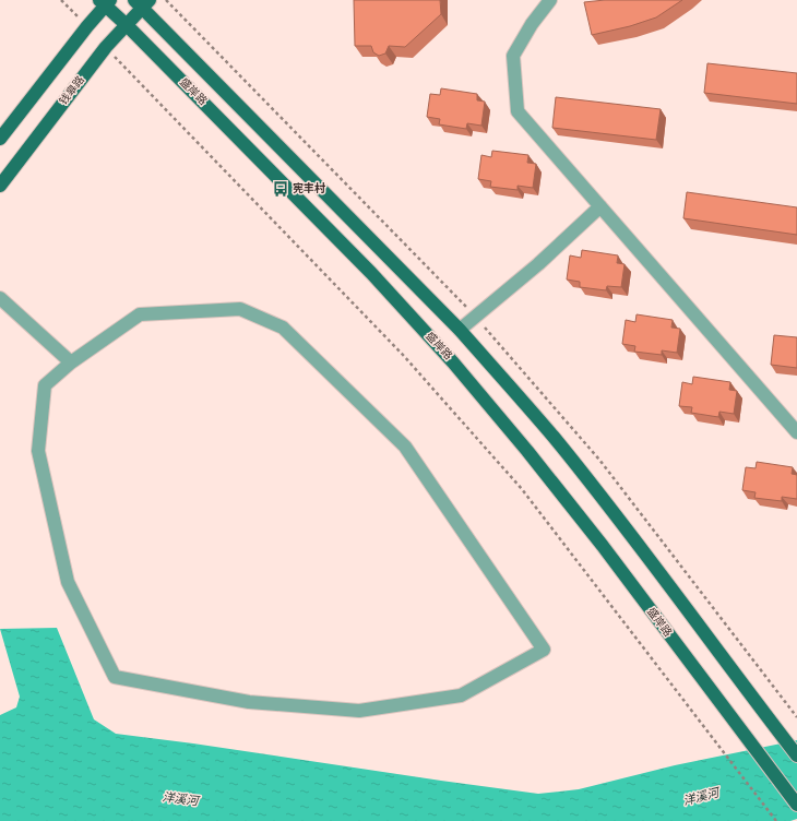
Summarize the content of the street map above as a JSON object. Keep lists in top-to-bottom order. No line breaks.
{"streets":{"main road":["钱皋路","盛岸路"]},"crossings":[["钱皋路","盛岸路"]],"water":["洋溪河"],"places":{"bus stop":["宪丰村"]}}
